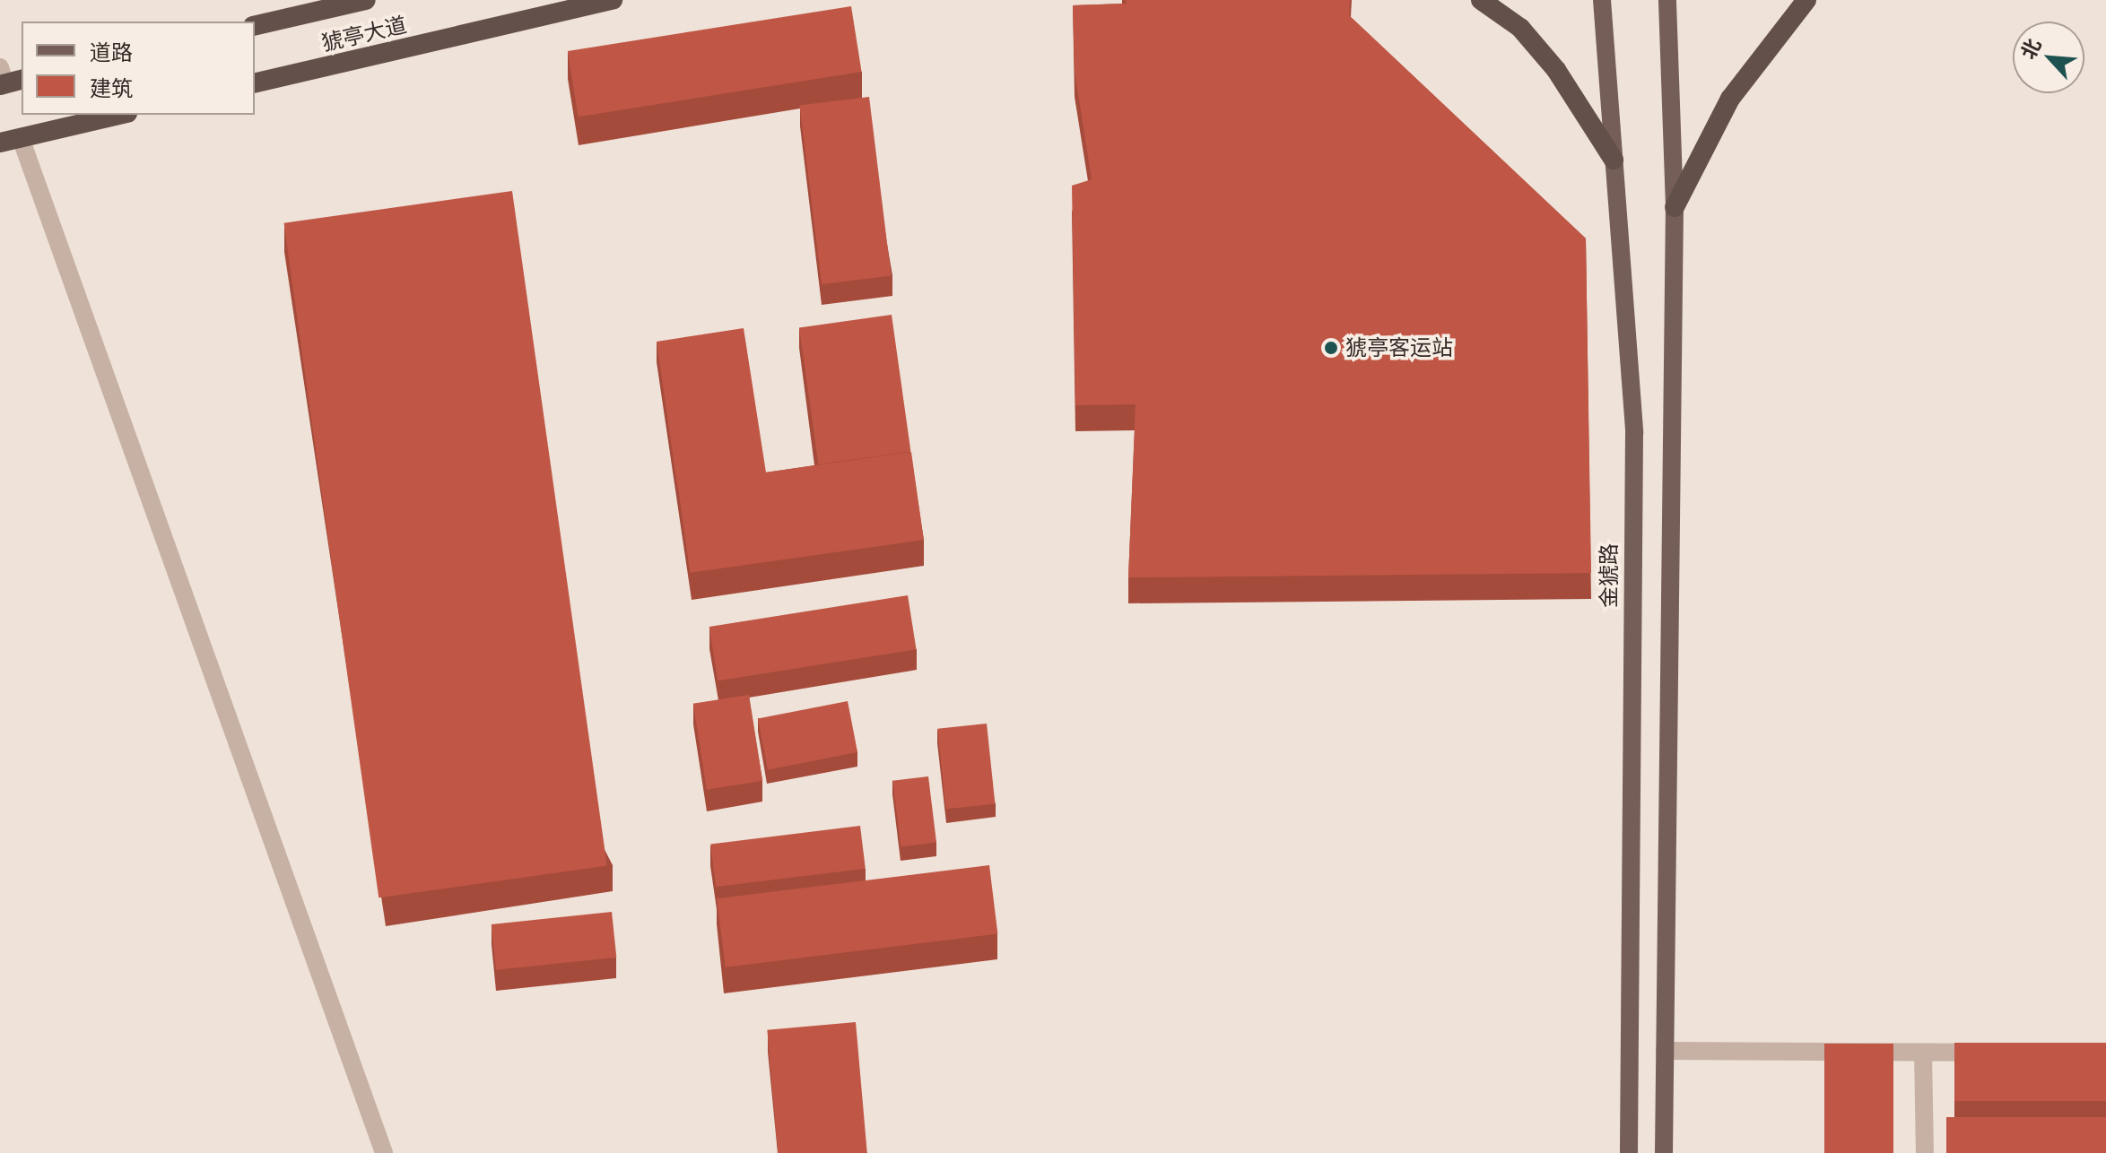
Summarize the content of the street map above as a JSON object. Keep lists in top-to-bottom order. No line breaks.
{"streets":{"highway":["猇亭大道"],"main road":["金猇路"]},"places":["猇亭客运站"],"legend":["道路","建筑"],"north":"top left"}
